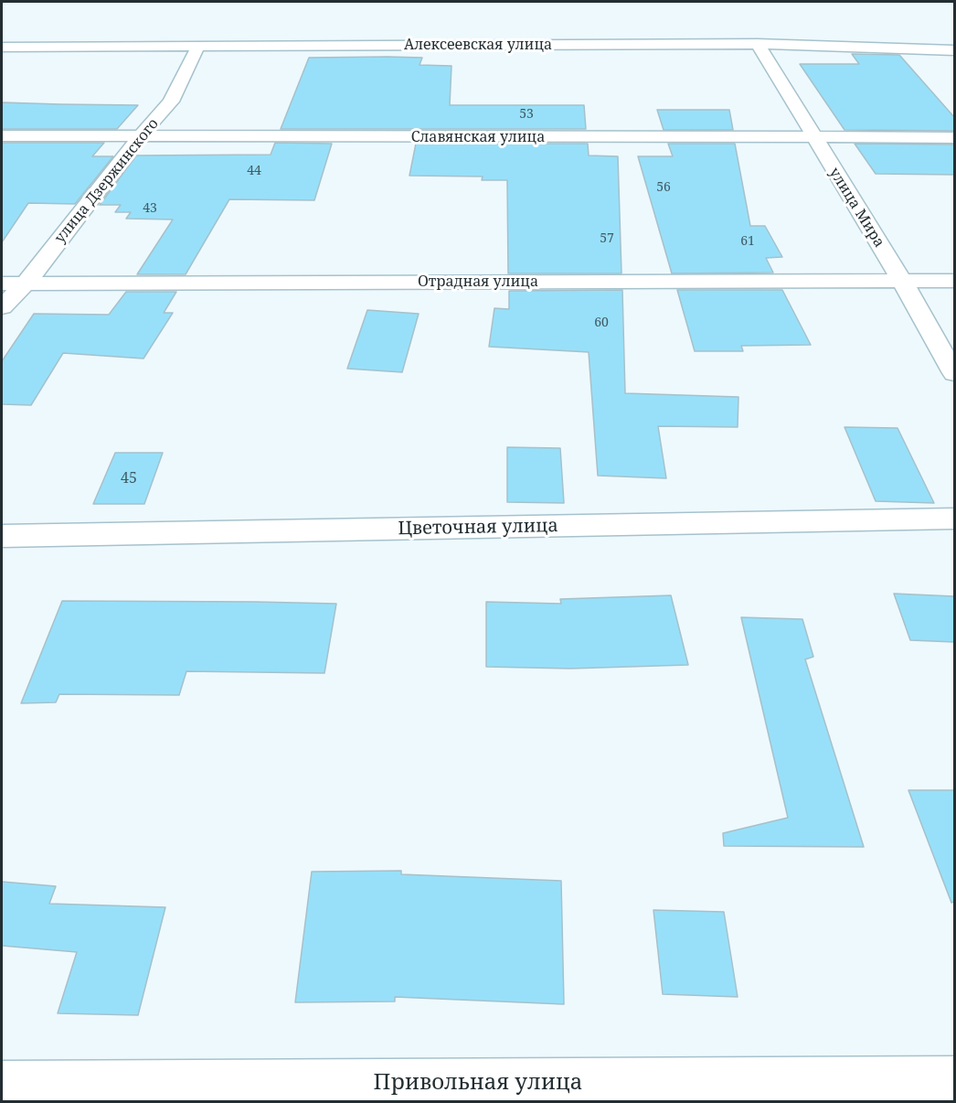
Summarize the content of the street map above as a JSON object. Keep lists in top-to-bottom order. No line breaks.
{"streets":{"street":["Алексеевская улица","Славянская улица","улица Дзержинского","улица Мира","Отрадная улица","Цветочная улица","Привольная улица"]},"crossings":[["Алексеевская улица","улица Дзержинского"],["Алексеевская улица","улица Мира"],["Славянская улица","улица Дзержинского"],["Славянская улица","улица Мира"],["улица Дзержинского","Отрадная улица"],["улица Мира","Отрадная улица"]],"house_numbers":["53","44","56","43","57","61","60","45"]}
